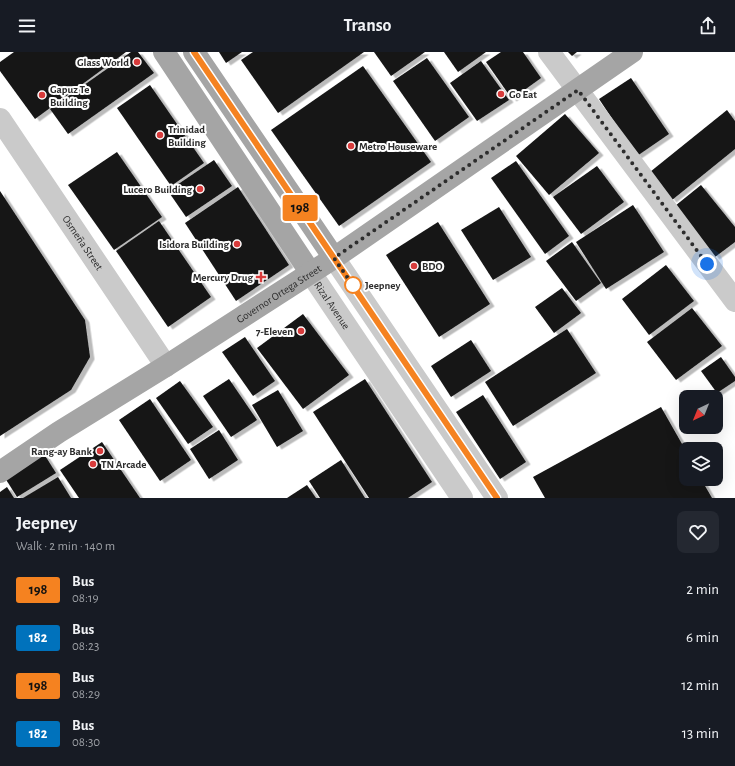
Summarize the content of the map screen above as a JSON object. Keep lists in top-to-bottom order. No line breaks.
{"streets":{"main road":["Governor Ortega Street","Rizal Avenue"],"street":["Osmeña Street"]},"crossings":[["Osmeña Street","Governor Ortega Street"],["Governor Ortega Street","Rizal Avenue"]],"places":{"other":["Glass World","Go Eat","Gapuz Te Building","Trinidad Building","Metro Houseware","Lucero Building","Isidora Building","BDO","Jeepney","7-Eleven","Rang-ay Bank","TN Arcade"],"health":["Mercury Drug"]},"lines":["bus line 198"],"north":"bottom left","page":{"header":"Transo","on_map":"198","heading":["Jeepney","Walk · 2 min · 140 m"],"list":[{"mark":"198","name":"Bus","note":"08:19","value":"2 min"},{"mark":"182","name":"Bus","note":"08:23","value":"6 min"},{"mark":"198","name":"Bus","note":"08:29","value":"12 min"},{"mark":"182","name":"Bus","note":"08:30","value":"13 min"}]}}
